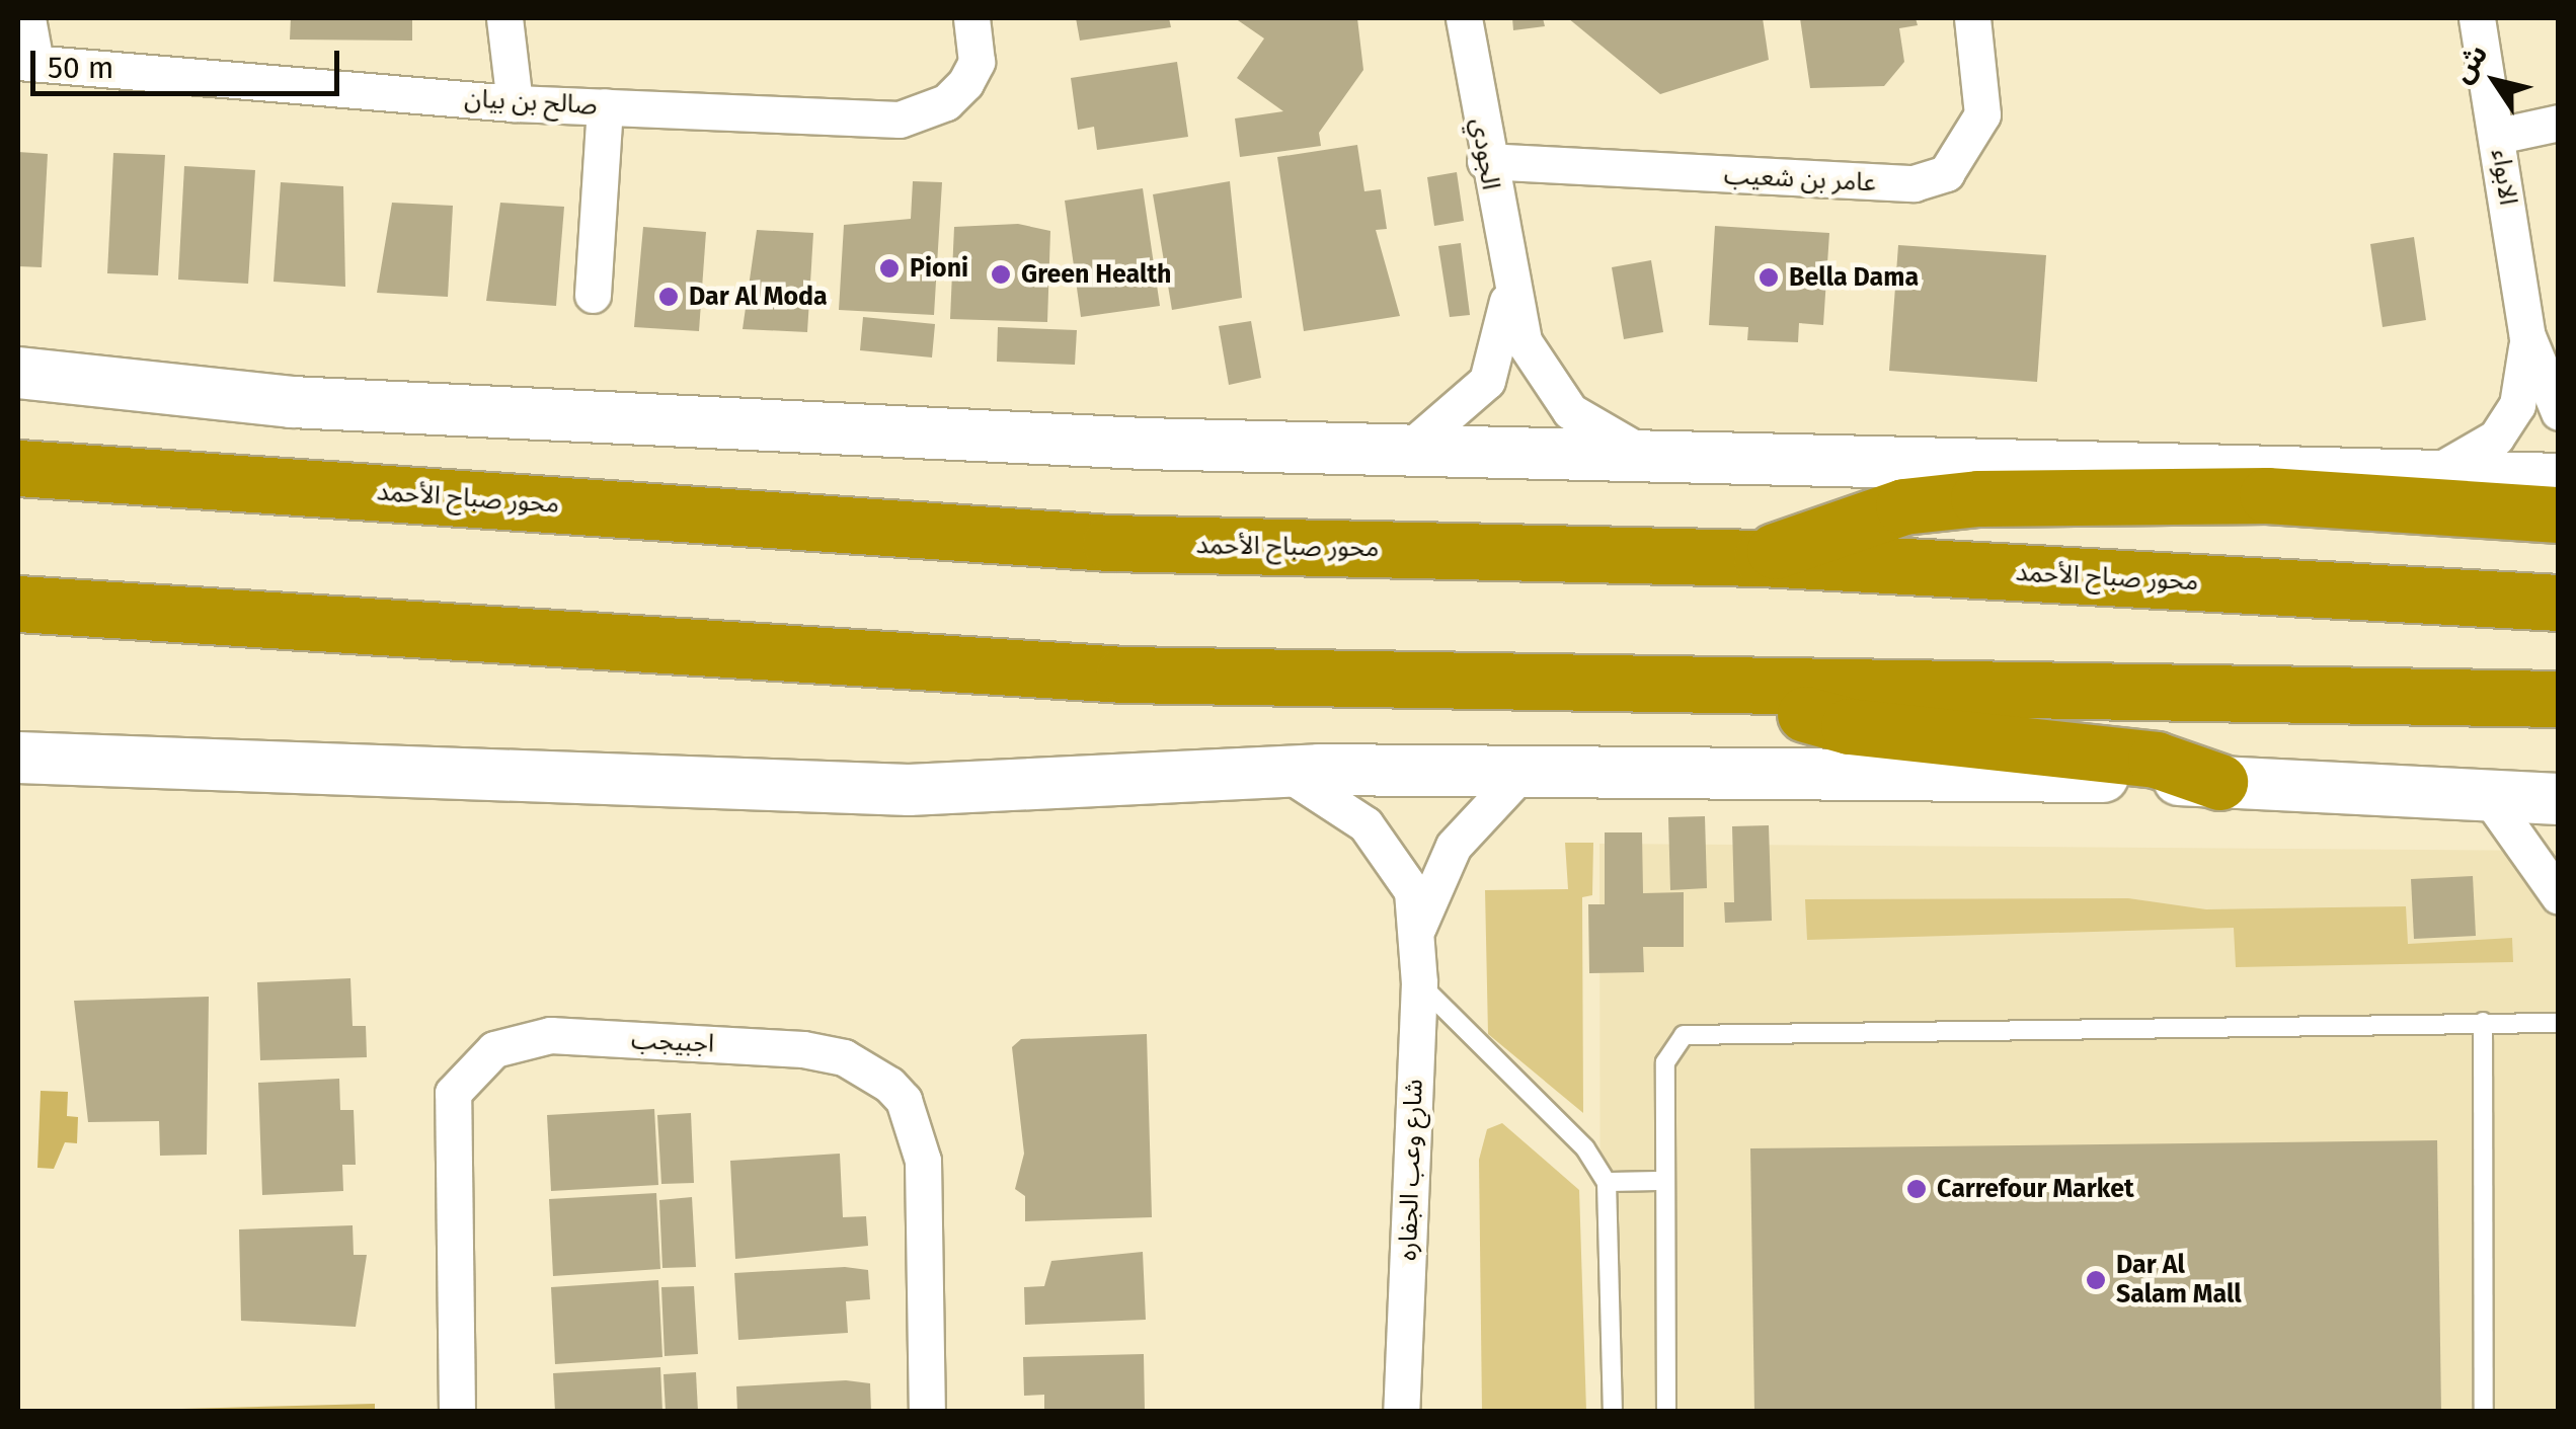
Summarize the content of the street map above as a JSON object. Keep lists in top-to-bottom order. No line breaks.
{"streets":{"highway":["محور صباح الأحمد"],"street":["صالح بن بيان","الجودي","الابواء","عامر بن شعيب","اجبيجب","شارع وعب الجفاره"]},"crossings":[["الجودي","عامر بن شعيب"]],"places":["Pioni","Green Health","Bella Dama","Dar Al Moda","Carrefour Market","Dar Al Salam Mall"],"scale_bar":"50 m","north":"top left"}
